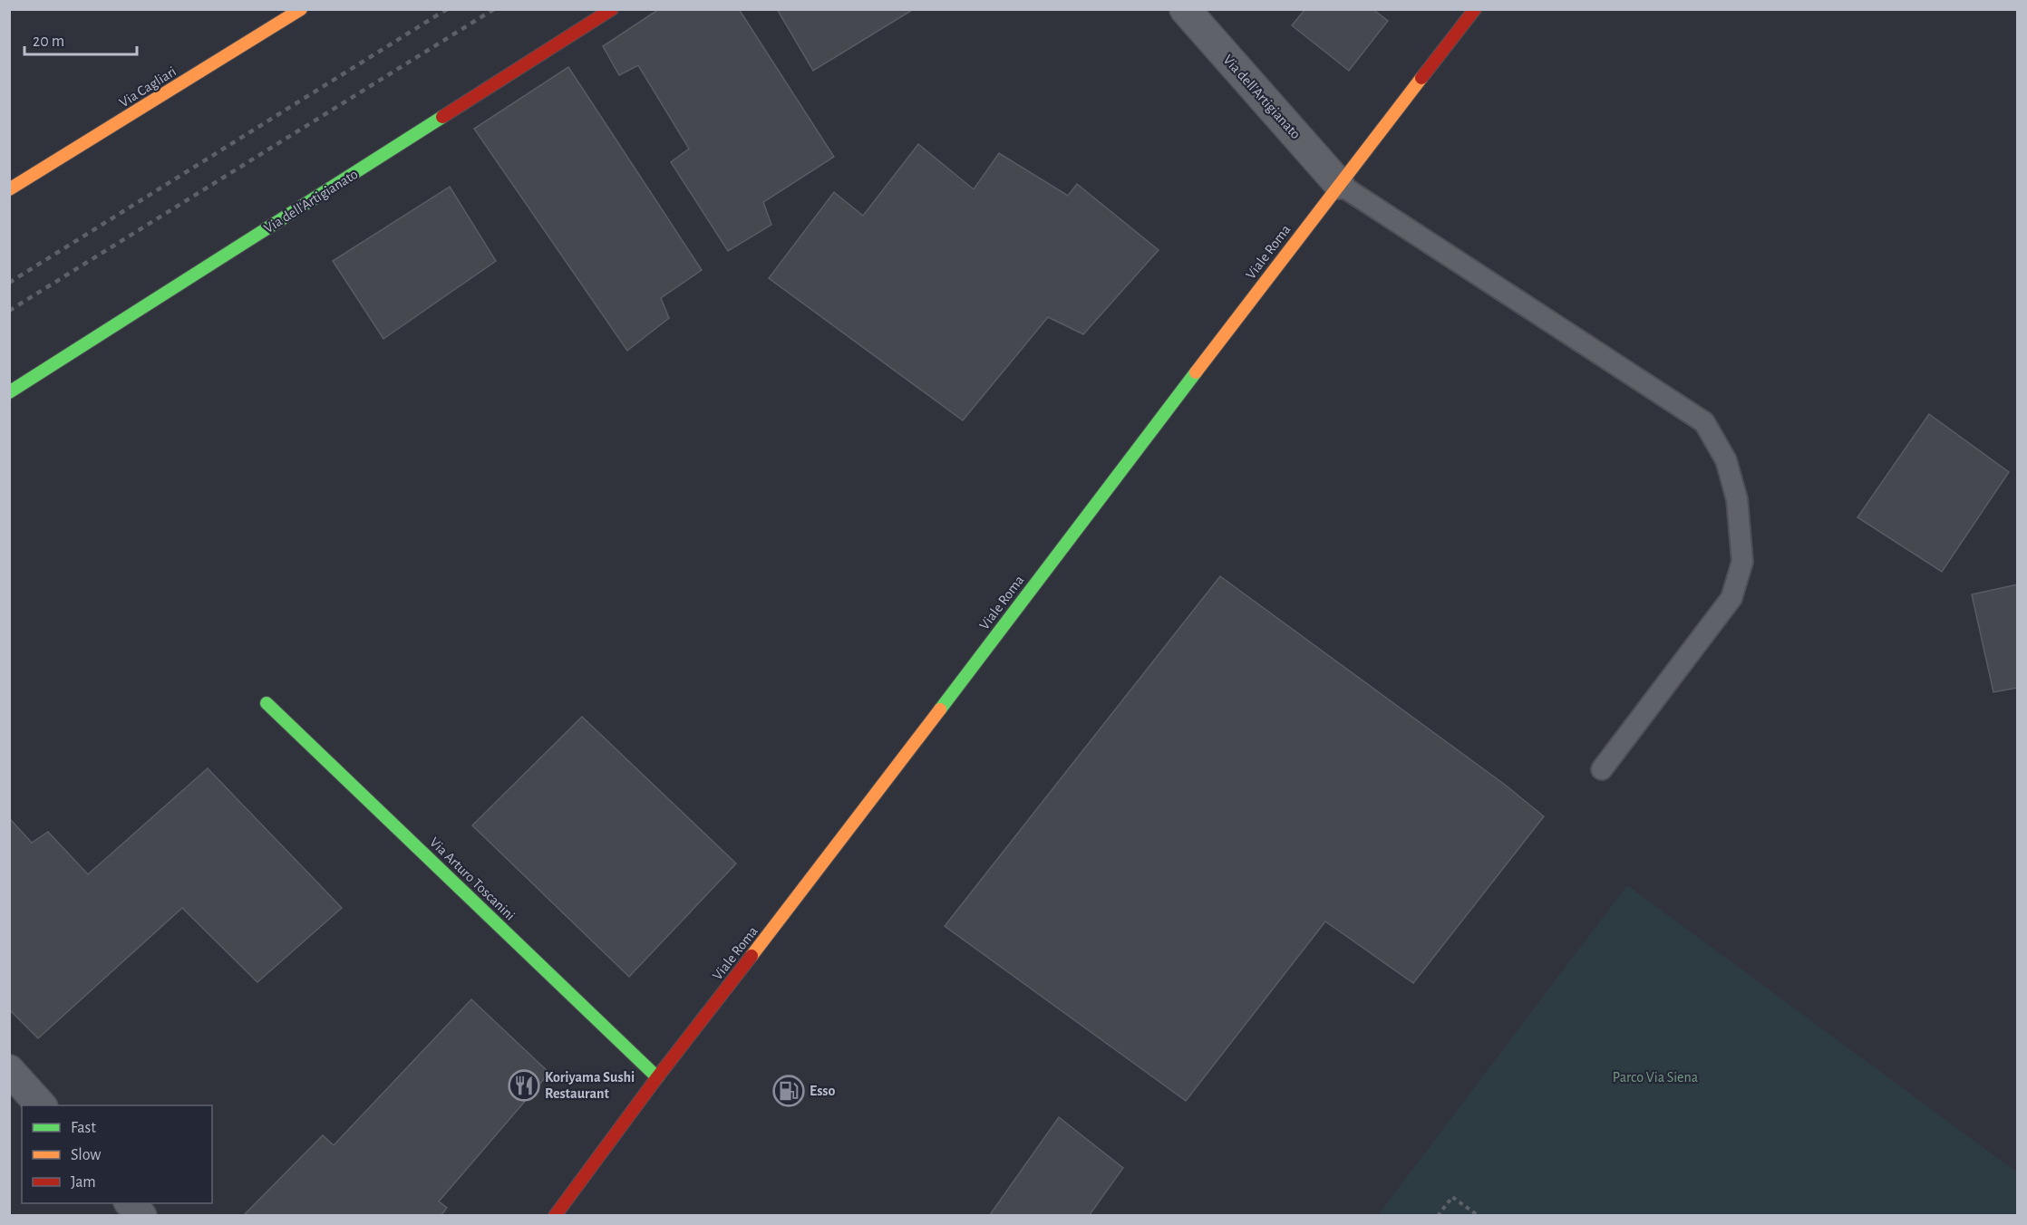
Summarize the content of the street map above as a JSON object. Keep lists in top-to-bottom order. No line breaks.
{"streets":{"street":["Via Cagliari","Via dell'Artigianato","Viale Roma","Via Arturo Toscanini"]},"crossings":[["Via dell'Artigianato","Viale Roma"],["Viale Roma","Via Arturo Toscanini"]],"parks":["Parco Via Siena"],"places":{"restaurant":["Koriyama Sushi Restaurant"],"fuel station":["Esso"]},"legend":["Fast","Slow","Jam"],"scale_bar":"20 m"}
